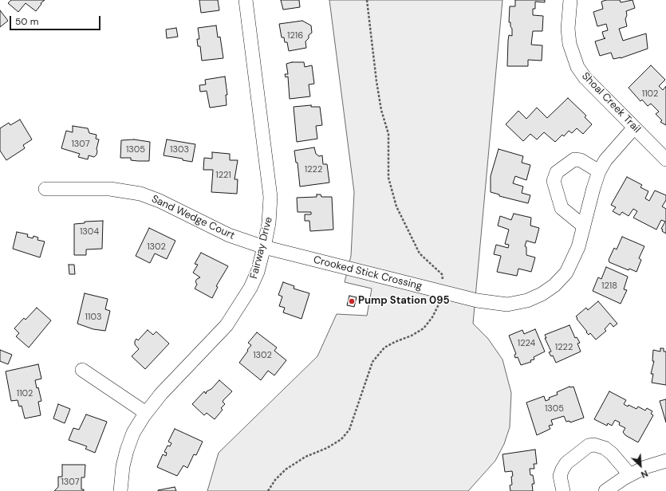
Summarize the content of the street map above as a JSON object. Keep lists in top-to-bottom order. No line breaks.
{"streets":{"street":["Shoal Creek Trail","Sand Wedge Court","Fairway Drive","Crooked Stick Crossing"]},"crossings":[["Shoal Creek Trail","Crooked Stick Crossing"],["Sand Wedge Court","Fairway Drive"],["Sand Wedge Court","Crooked Stick Crossing"],["Fairway Drive","Crooked Stick Crossing"]],"places":["Pump Station 095"],"house_numbers":["1216","1102","1307","1305","1303","1222","1221","1304","1302","1218","1103","1224","1222","1302","1102","1305","1307"],"scale_bar":"50 m","north":"bottom right"}
